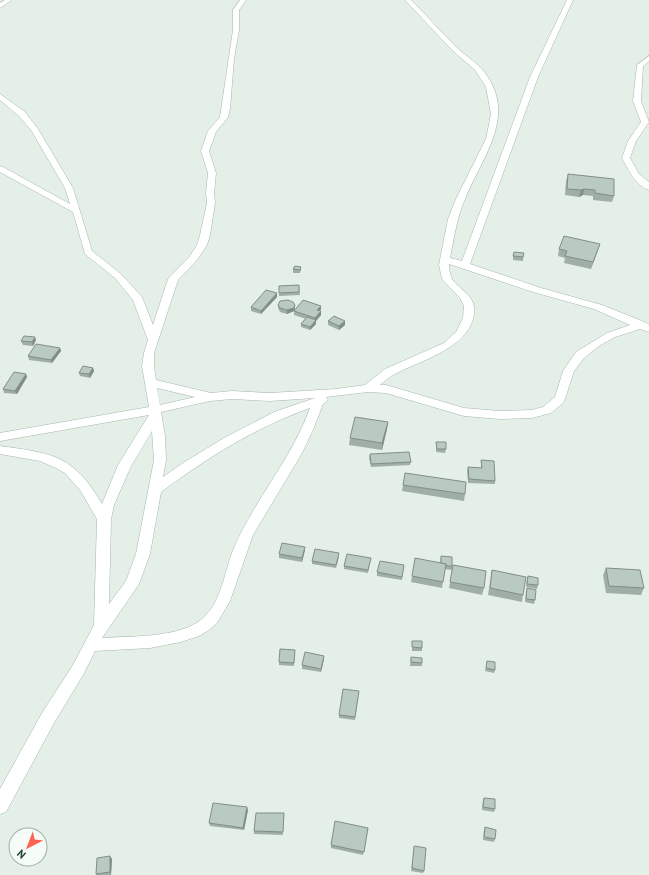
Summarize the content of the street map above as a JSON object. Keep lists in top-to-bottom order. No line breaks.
{"north":"bottom left"}
